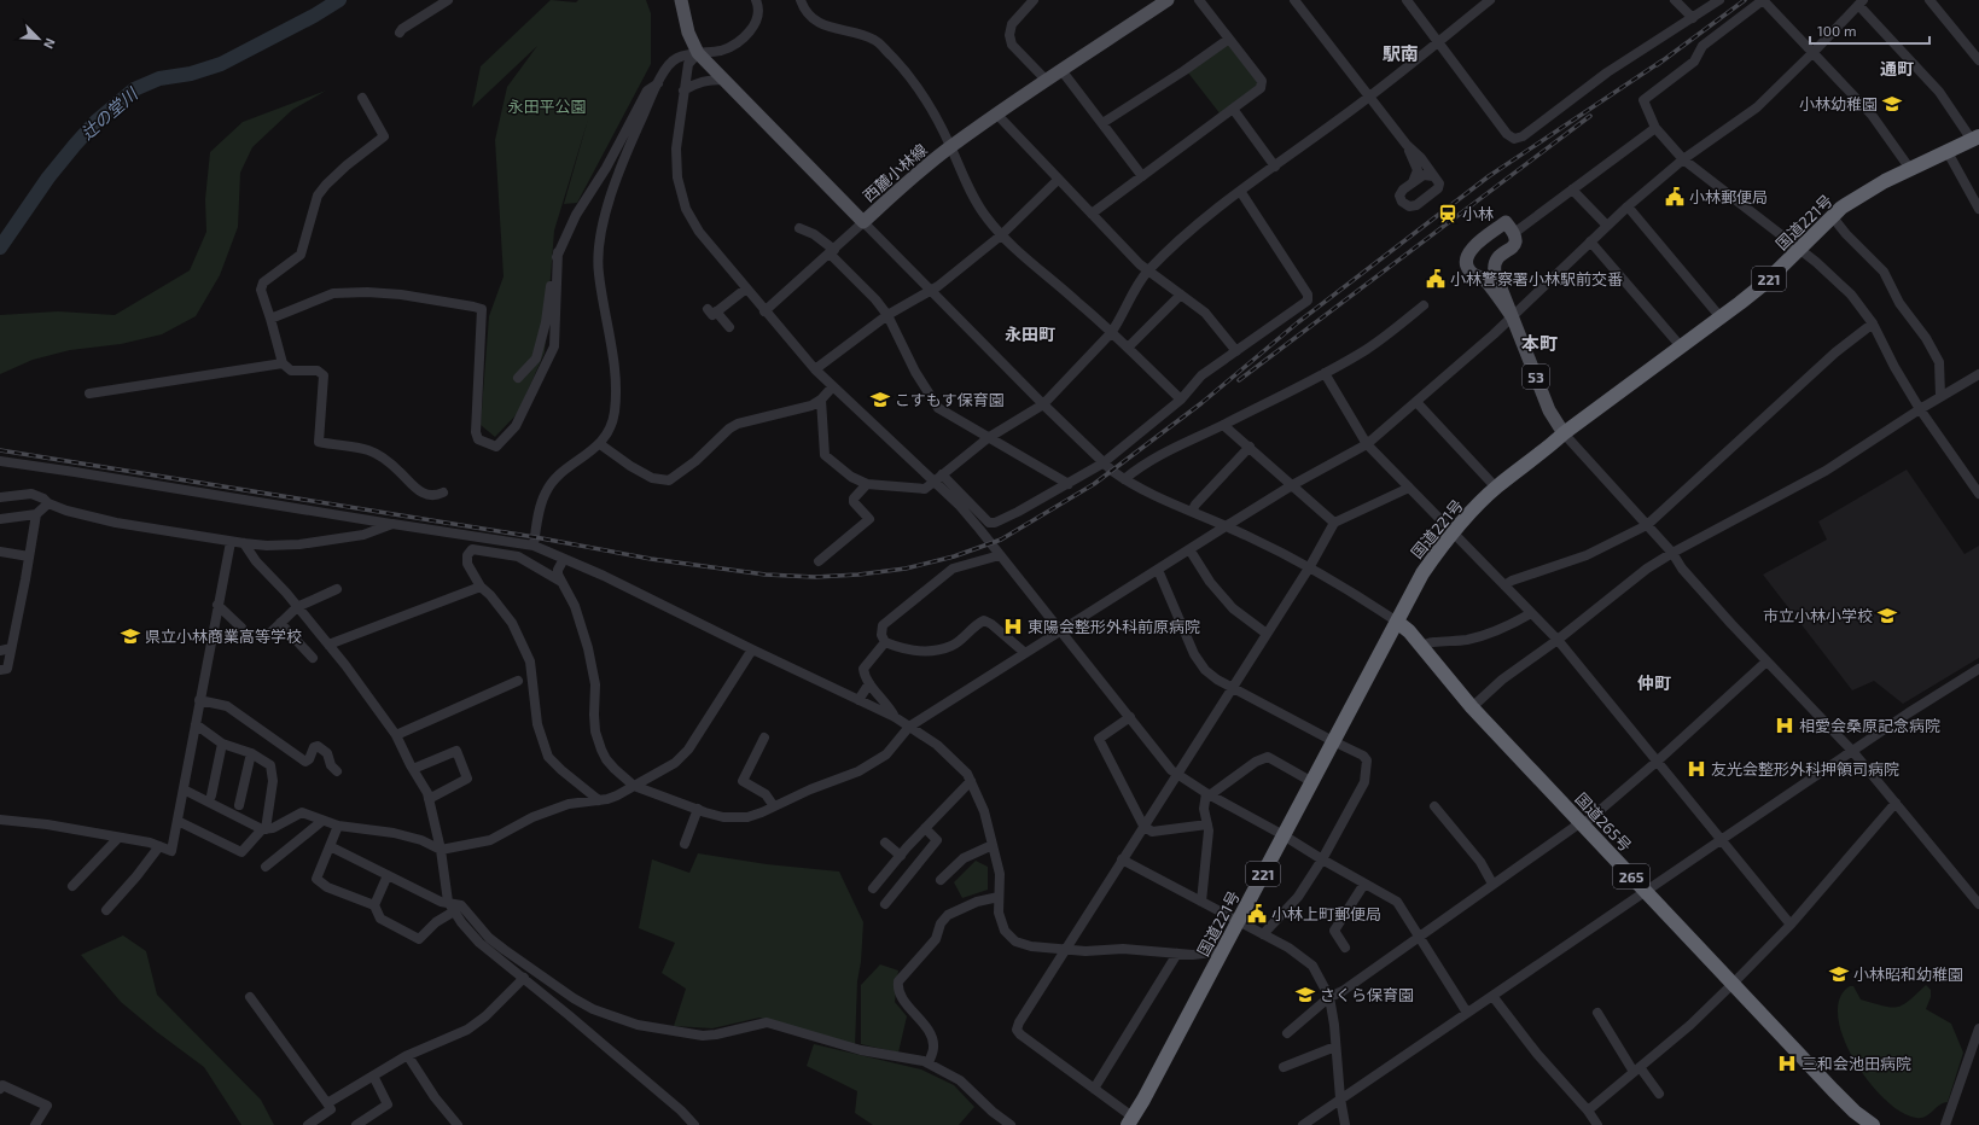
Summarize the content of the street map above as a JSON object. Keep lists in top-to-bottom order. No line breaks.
{"streets":{"highway":["国道221号","221","国道265号","265"],"main road":["西麓小林線","53"]},"crossings":[["国道221号","53"],["国道221号","国道265号"]],"districts":["駅南","通町","永田町","本町","仲町"],"water":["辻の堂川"],"parks":["永田平公園"],"places":{"school or university":["小林幼稚園","こすもす保育園","市立小林小学校","県立小林商業高等学校","小林昭和幼稚園","さくら保育園"],"public building":["小林郵便局","小林警察署小林駅前交番","小林上町郵便局"],"station":["小林"],"hospital":["東陽会整形外科前原病院","相愛会桑原記念病院","友光会整形外科押領司病院","三和会池田病院"]},"scale_bar":"100 m","north":"bottom right"}
